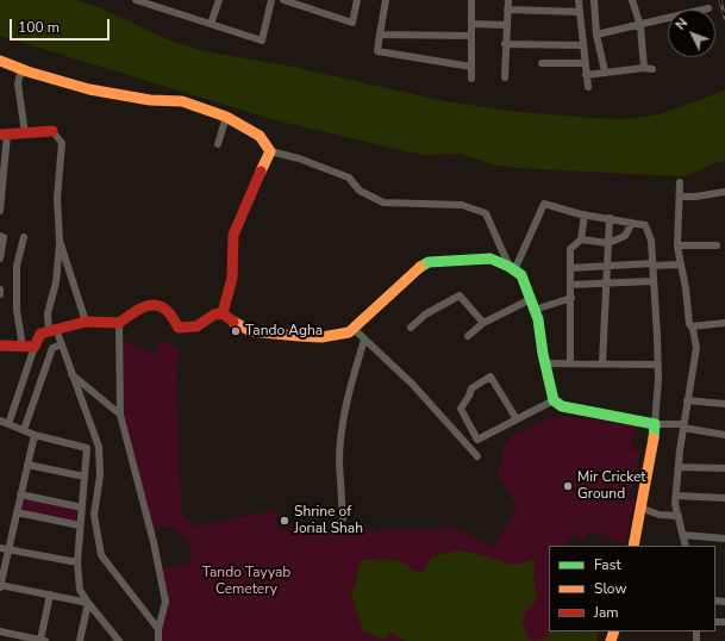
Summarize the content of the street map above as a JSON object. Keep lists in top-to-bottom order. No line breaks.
{"parks":["Tando Tayyab Cemetery"],"places":["Tando Agha","Mir Cricket Ground","Shrine of Jorial Shah"],"legend":["Fast","Slow","Jam"],"scale_bar":"100 m","north":"top left"}
